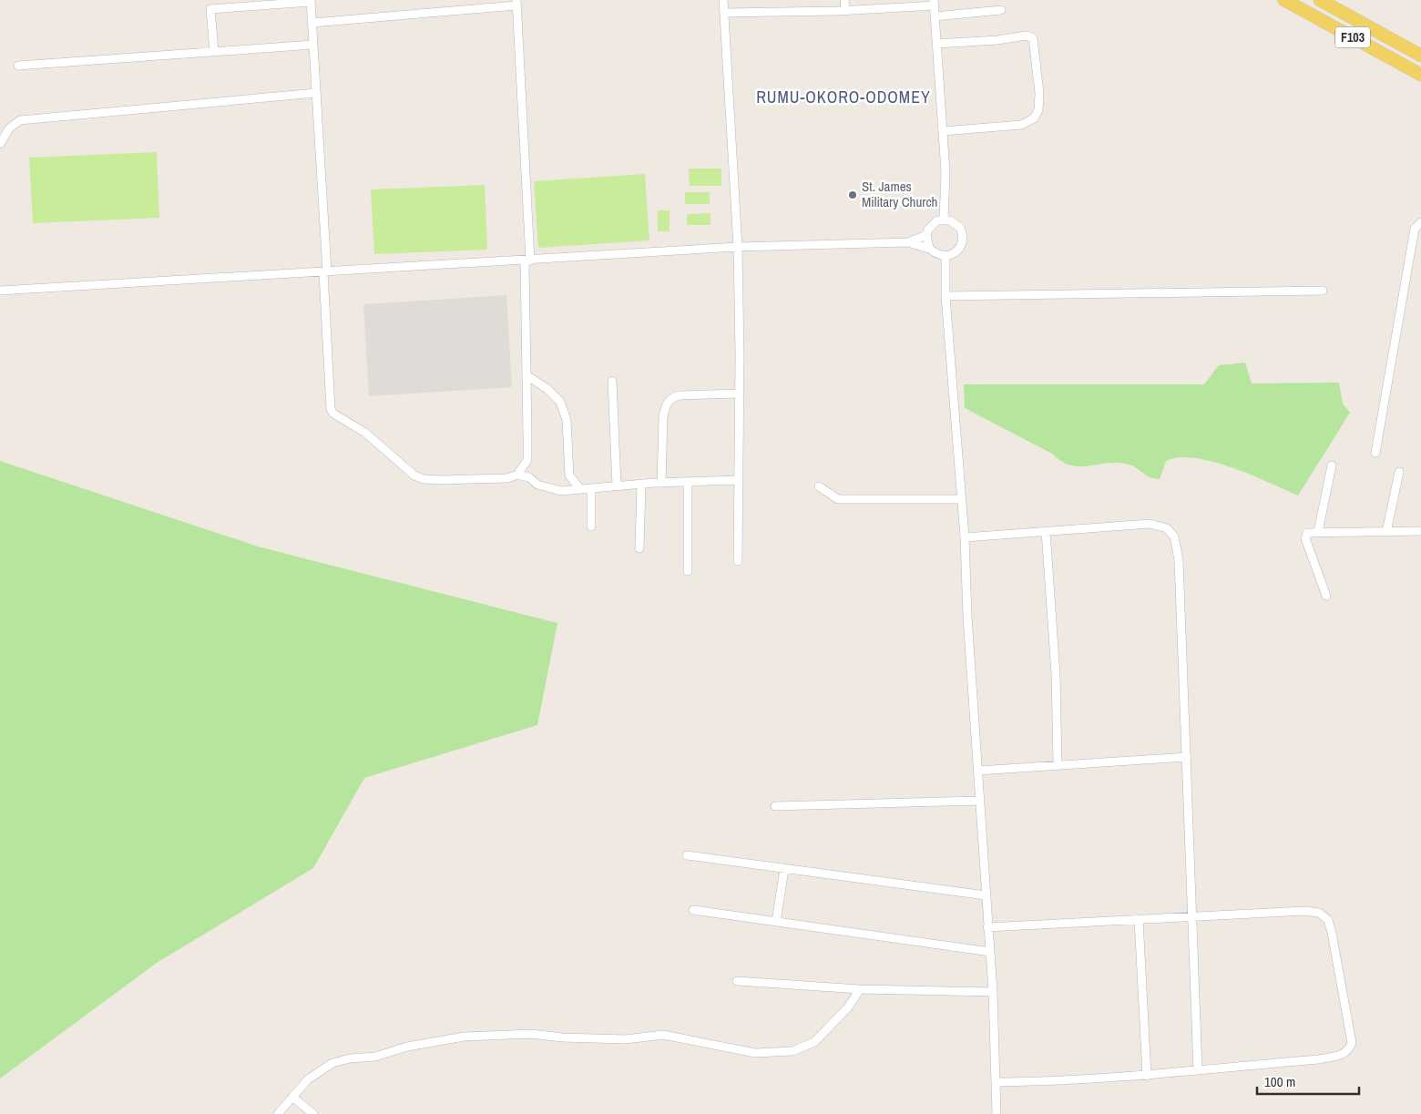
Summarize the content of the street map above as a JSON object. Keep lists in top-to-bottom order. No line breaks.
{"streets":{"main road":["F103"]},"districts":["RUMU-OKORO-ODOMEY"],"places":["St. James Military Church"],"scale_bar":"100 m"}
